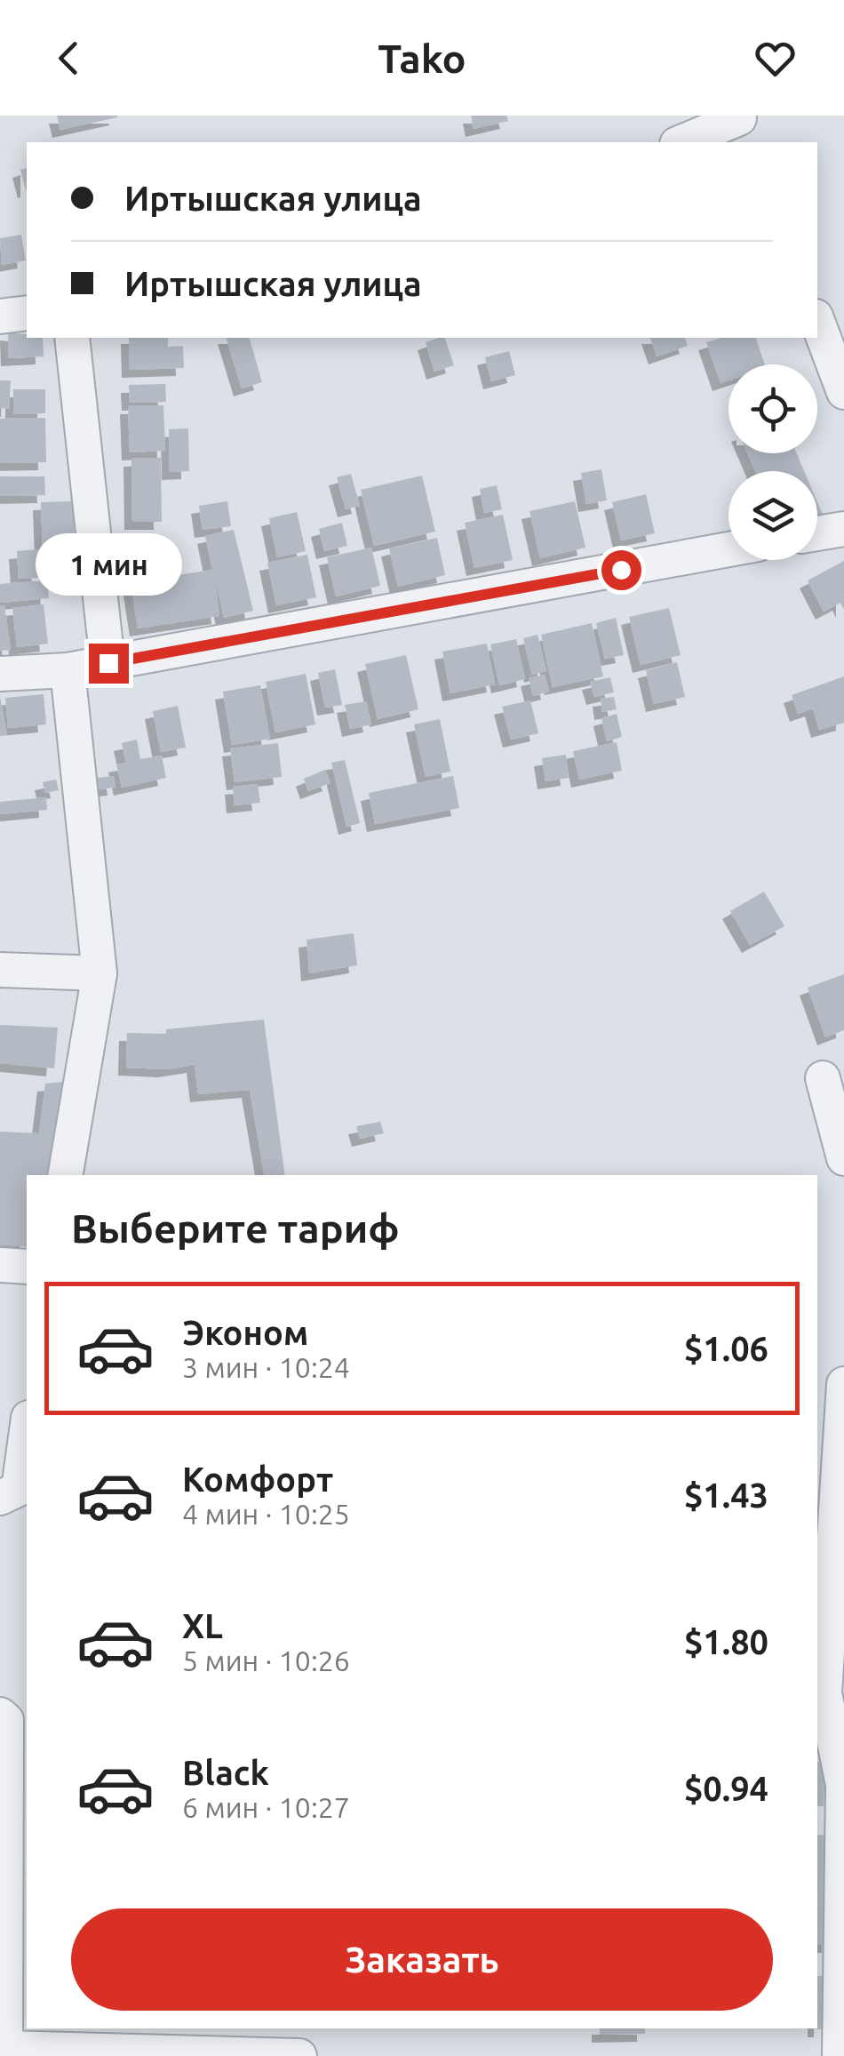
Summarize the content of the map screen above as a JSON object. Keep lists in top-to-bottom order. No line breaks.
{"page":{"header":"Tako","banner":["Иртышская улица","Иртышская улица"],"bubble":"1 мин","heading":"Выберите тариф","list":[{"name":"Эконом","note":"3 мин · 10:24","value":"$1.06"},{"name":"Комфорт","note":"4 мин · 10:25","value":"$1.43"},{"name":"XL","note":"5 мин · 10:26","value":"$1.80"},{"name":"Black","note":"6 мин · 10:27","value":"$0.94"}],"buttons":"Заказать"}}
